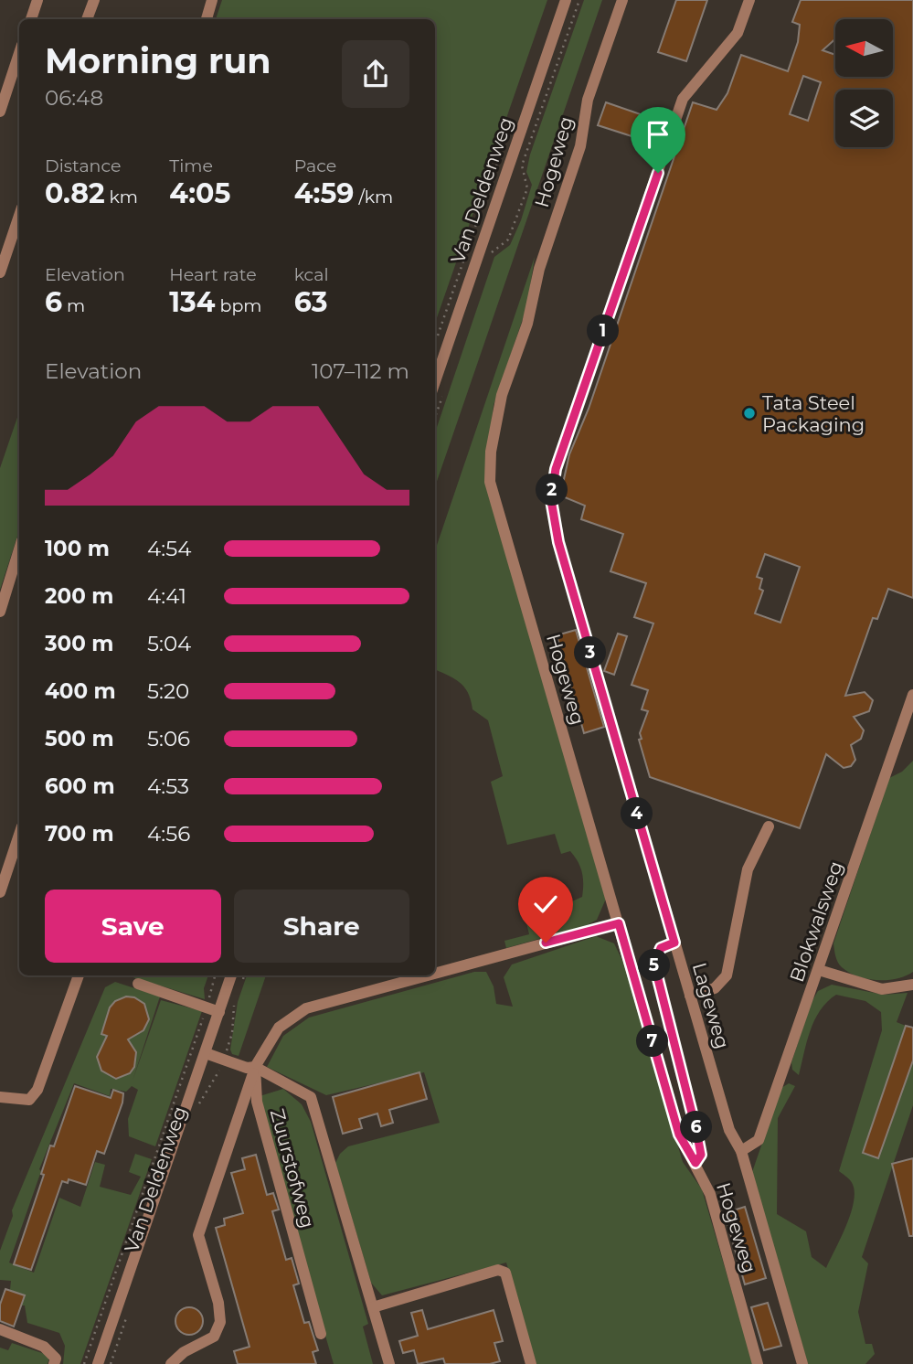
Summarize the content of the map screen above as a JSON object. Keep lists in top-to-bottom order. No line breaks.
{"streets":{"lane":["Hogeweg","Van Deldenweg","Blokwalsweg","Lageweg","Zuurstofweg"]},"crossings":[["Blokwalsweg","Lageweg"]],"places":["Tata Steel Packaging"],"north":"left","page":{"heading":["Morning run","06:48"],"stats":[["Distance","0.82 km"],["Time","4:05"],["Pace","4:59 /km"],["Elevation","6 m"],["Heart rate","134 bpm"],["kcal","63"]],"pins":["1","2","3","4","5","7","6"],"chart":["Elevation","107–112 m"],"list":[{"name":"100 m","note":"4:54"},{"name":"200 m","note":"4:41"},{"name":"300 m","note":"5:04"},{"name":"400 m","note":"5:20"},{"name":"500 m","note":"5:06"},{"name":"600 m","note":"4:53"},{"name":"700 m","note":"4:56"}],"buttons":["Save","Share"]}}
